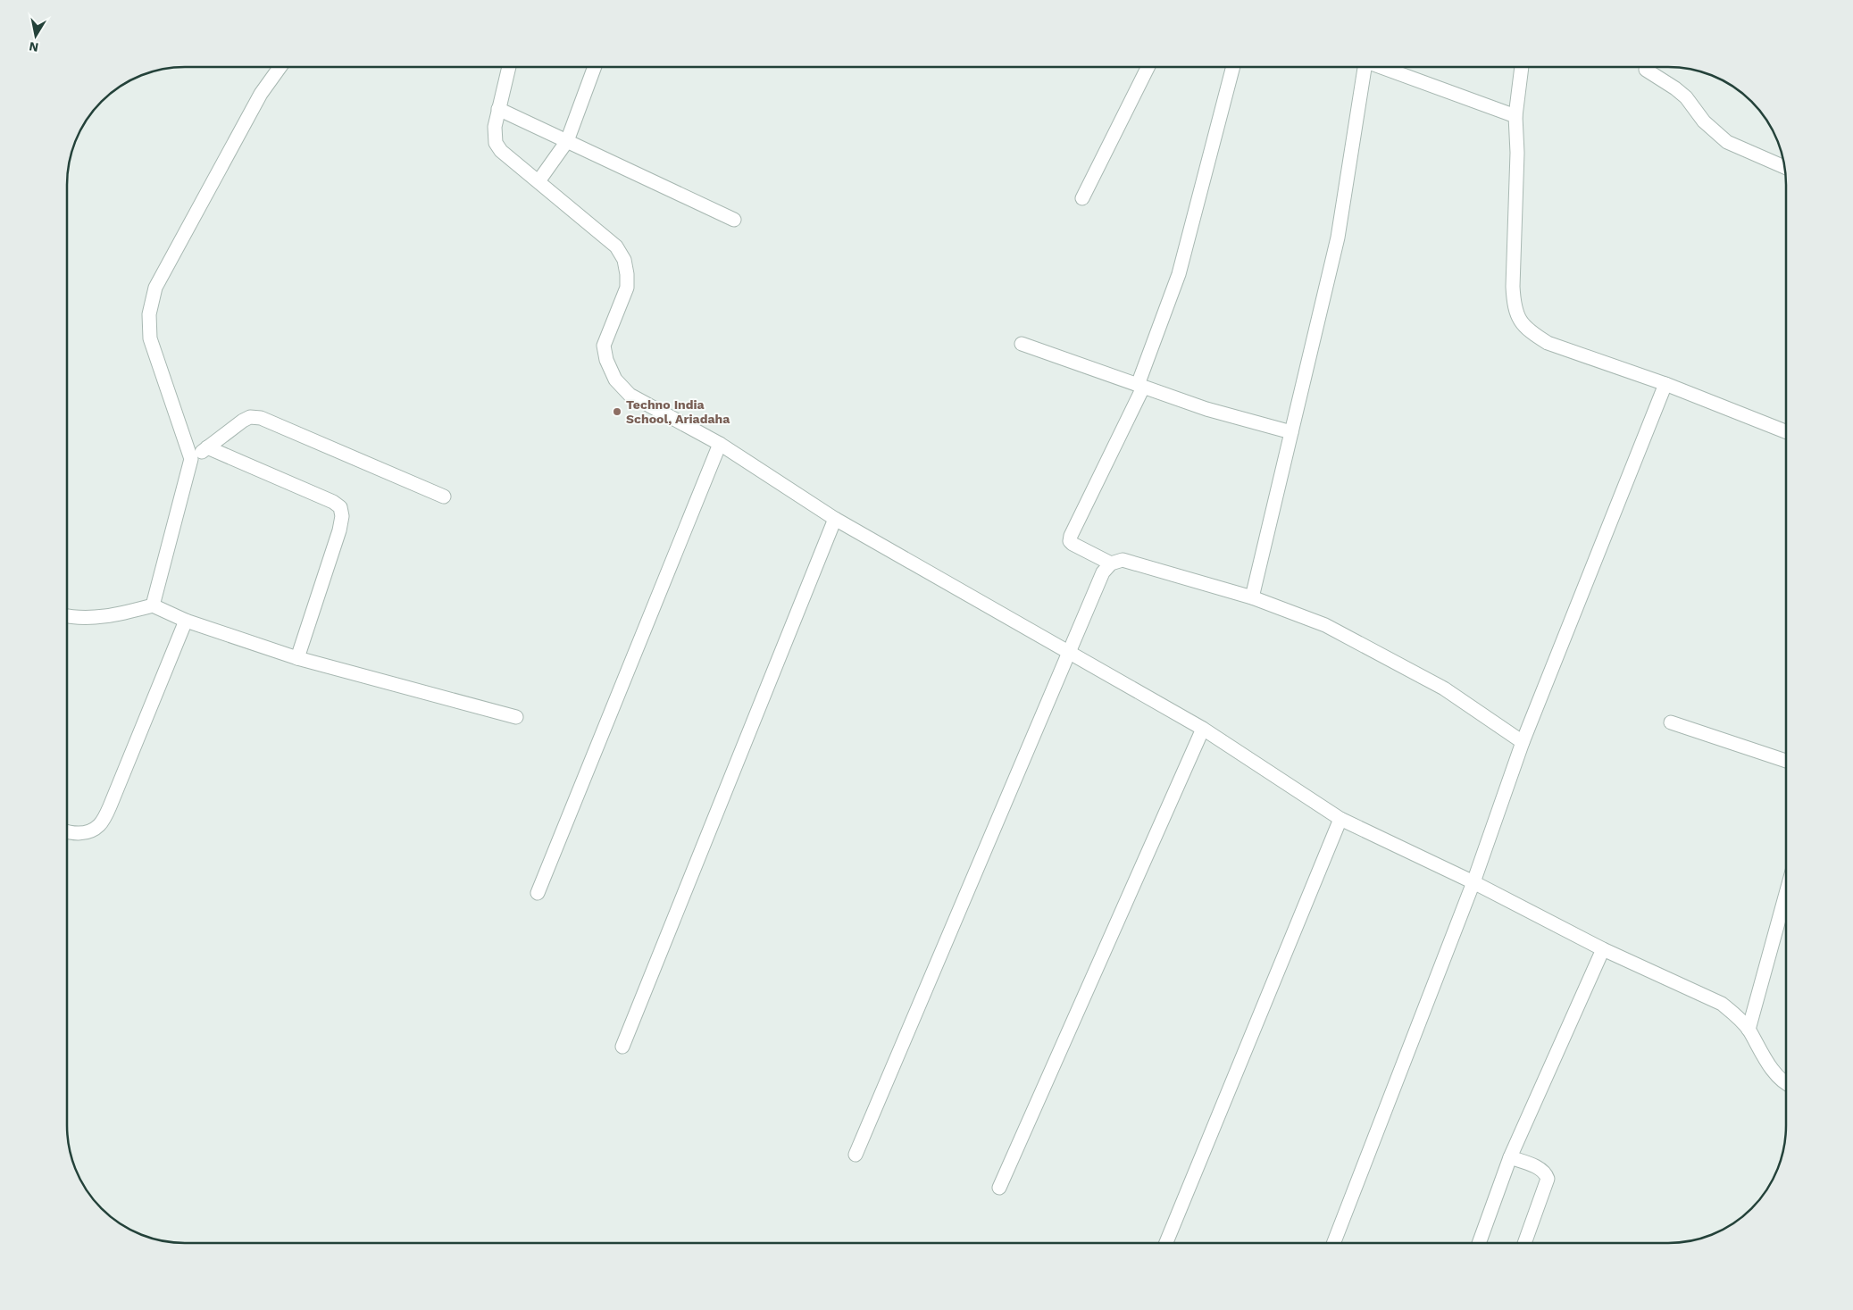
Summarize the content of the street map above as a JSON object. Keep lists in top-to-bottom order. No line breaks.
{"places":["Techno India School, Ariadaha"],"north":"bottom"}
